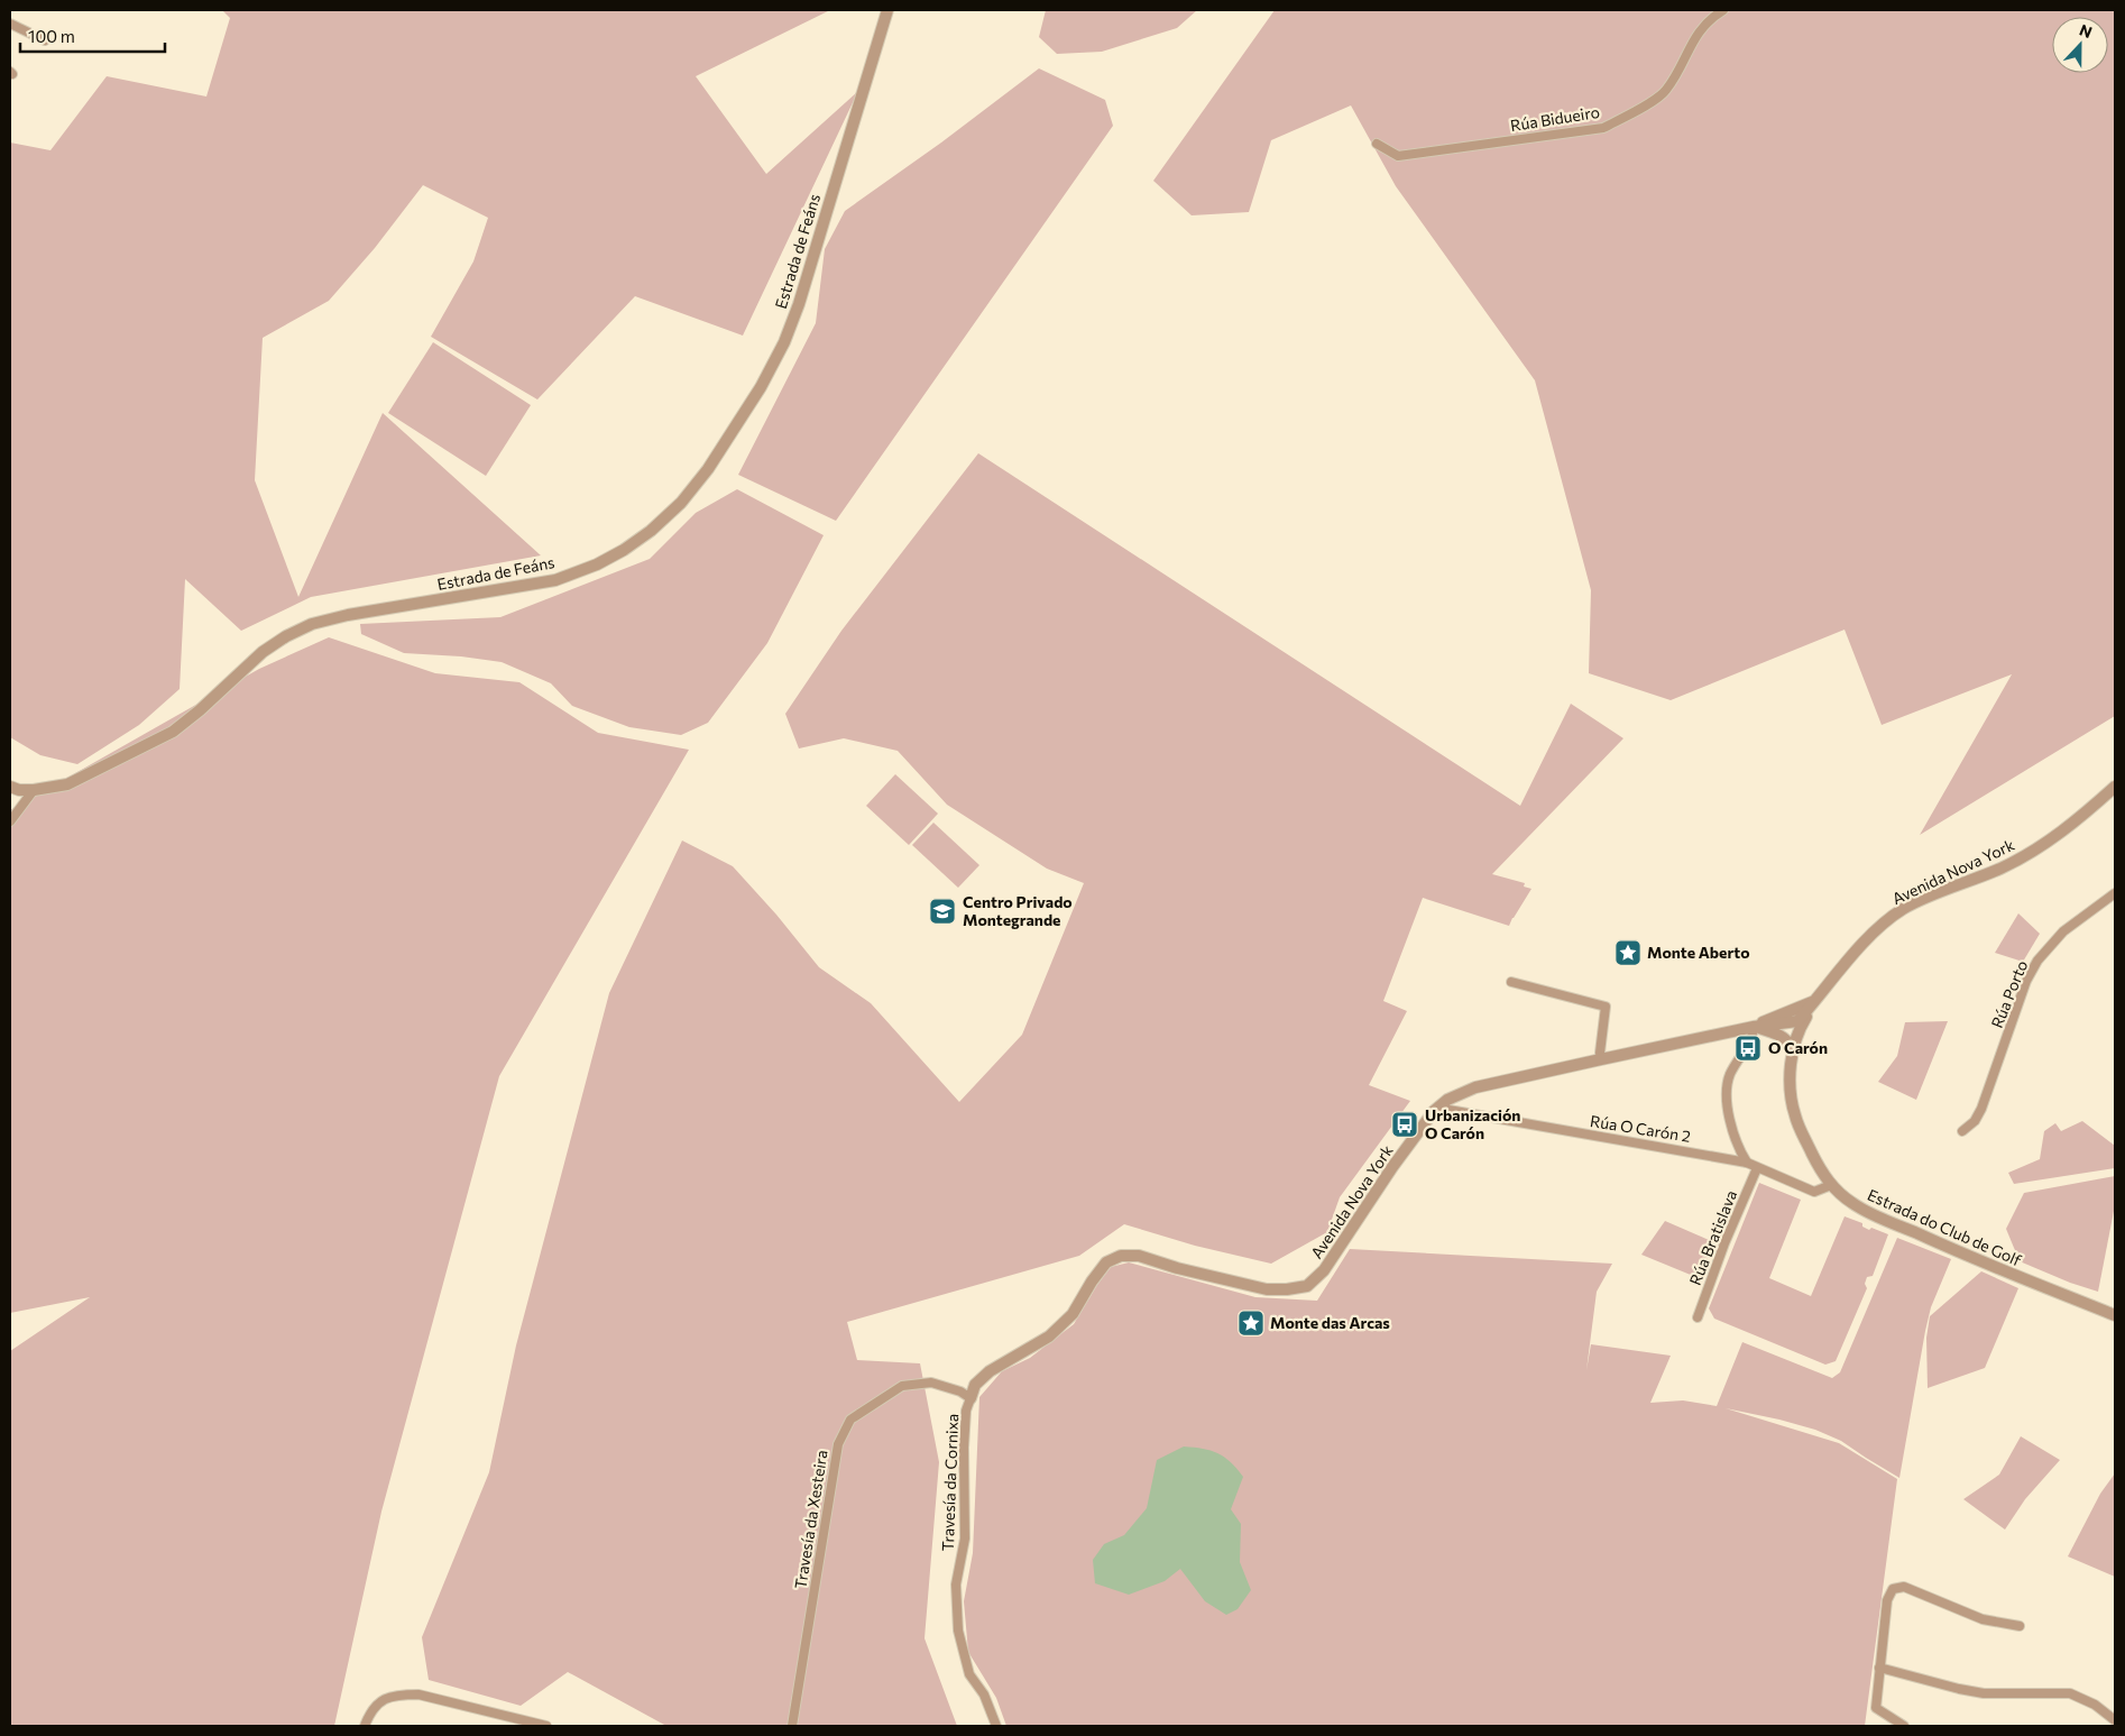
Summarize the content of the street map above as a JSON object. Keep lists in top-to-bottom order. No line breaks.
{"streets":{"street":["Rúa Bidueiro","Estrada de Feáns","Avenida Nova York","Rúa Porto","Rúa O Carón 2","Estrada do Club de Golf","Rúa Bratislava","Travesía da Cornixa","Travesía da Xesteira"]},"crossings":[["Avenida Nova York","Rúa O Carón 2"],["Avenida Nova York","Estrada do Club de Golf"],["Avenida Nova York","Travesía da Cornixa"],["Avenida Nova York","Travesía da Xesteira"],["Rúa O Carón 2","Estrada do Club de Golf"],["Rúa O Carón 2","Rúa Bratislava"],["Travesía da Cornixa","Travesía da Xesteira"]],"places":{"school or university":["Centro Privado Montegrande"],"place":["Monte Aberto","Monte das Arcas"],"bus stop":["O Carón","Urbanización O Carón"]},"scale_bar":"100 m","north":"top"}
